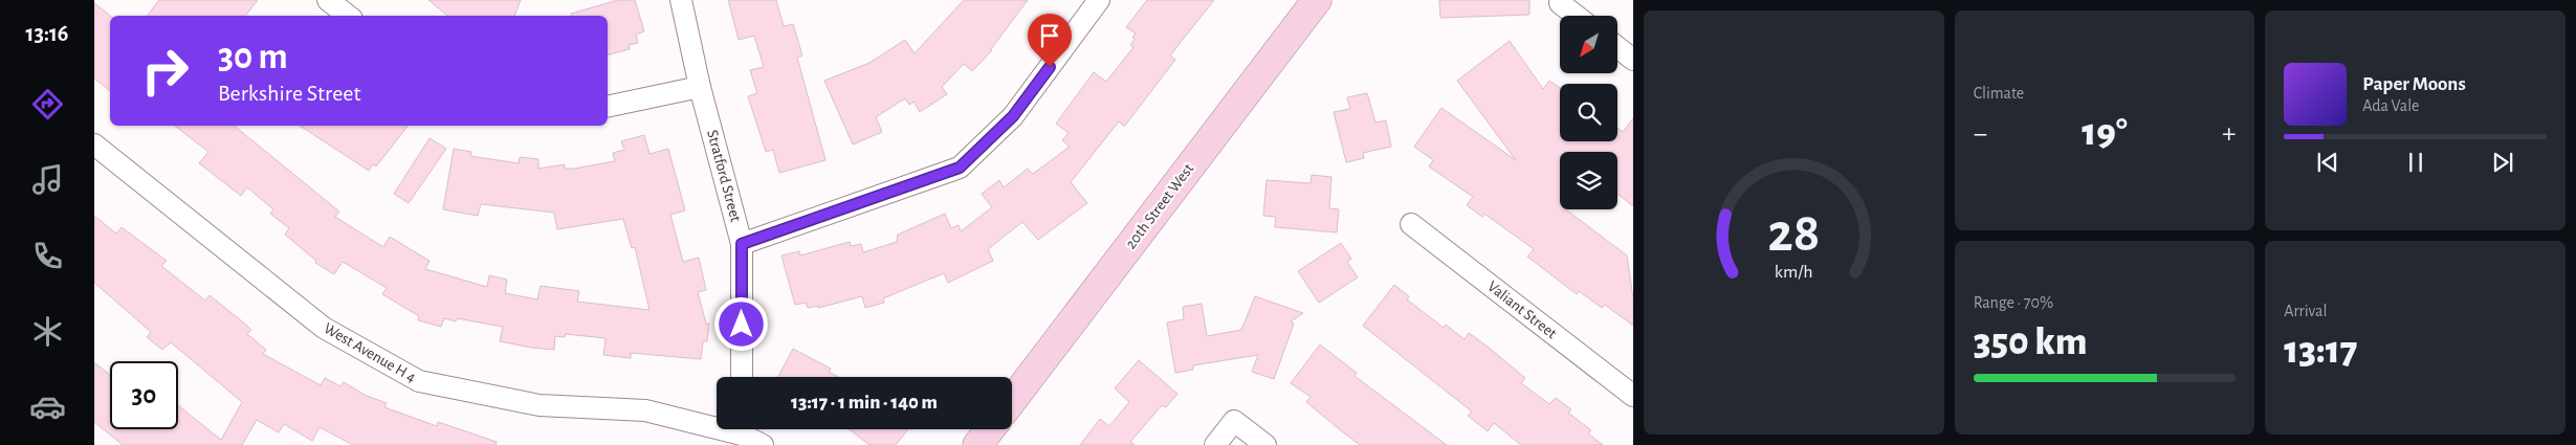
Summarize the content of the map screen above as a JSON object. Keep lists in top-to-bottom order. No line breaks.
{"streets":{"main road":["20th Street West"],"street":["Stratford Street","Valiant Street","West Avenue H 4"]},"north":"bottom left","page":{"tabs":"13:16","tile":["Climate",["Range · 70%","350 km"],["Arrival","13:17"]],"turn":["30 m","Berkshire Street"],"song":["Paper Moons","Ada Vale"],"heat":["−","19°","+"],"limit":"30","trip":"13:17 · 1 min · 140 m","gauge":["28","km/h"]}}
